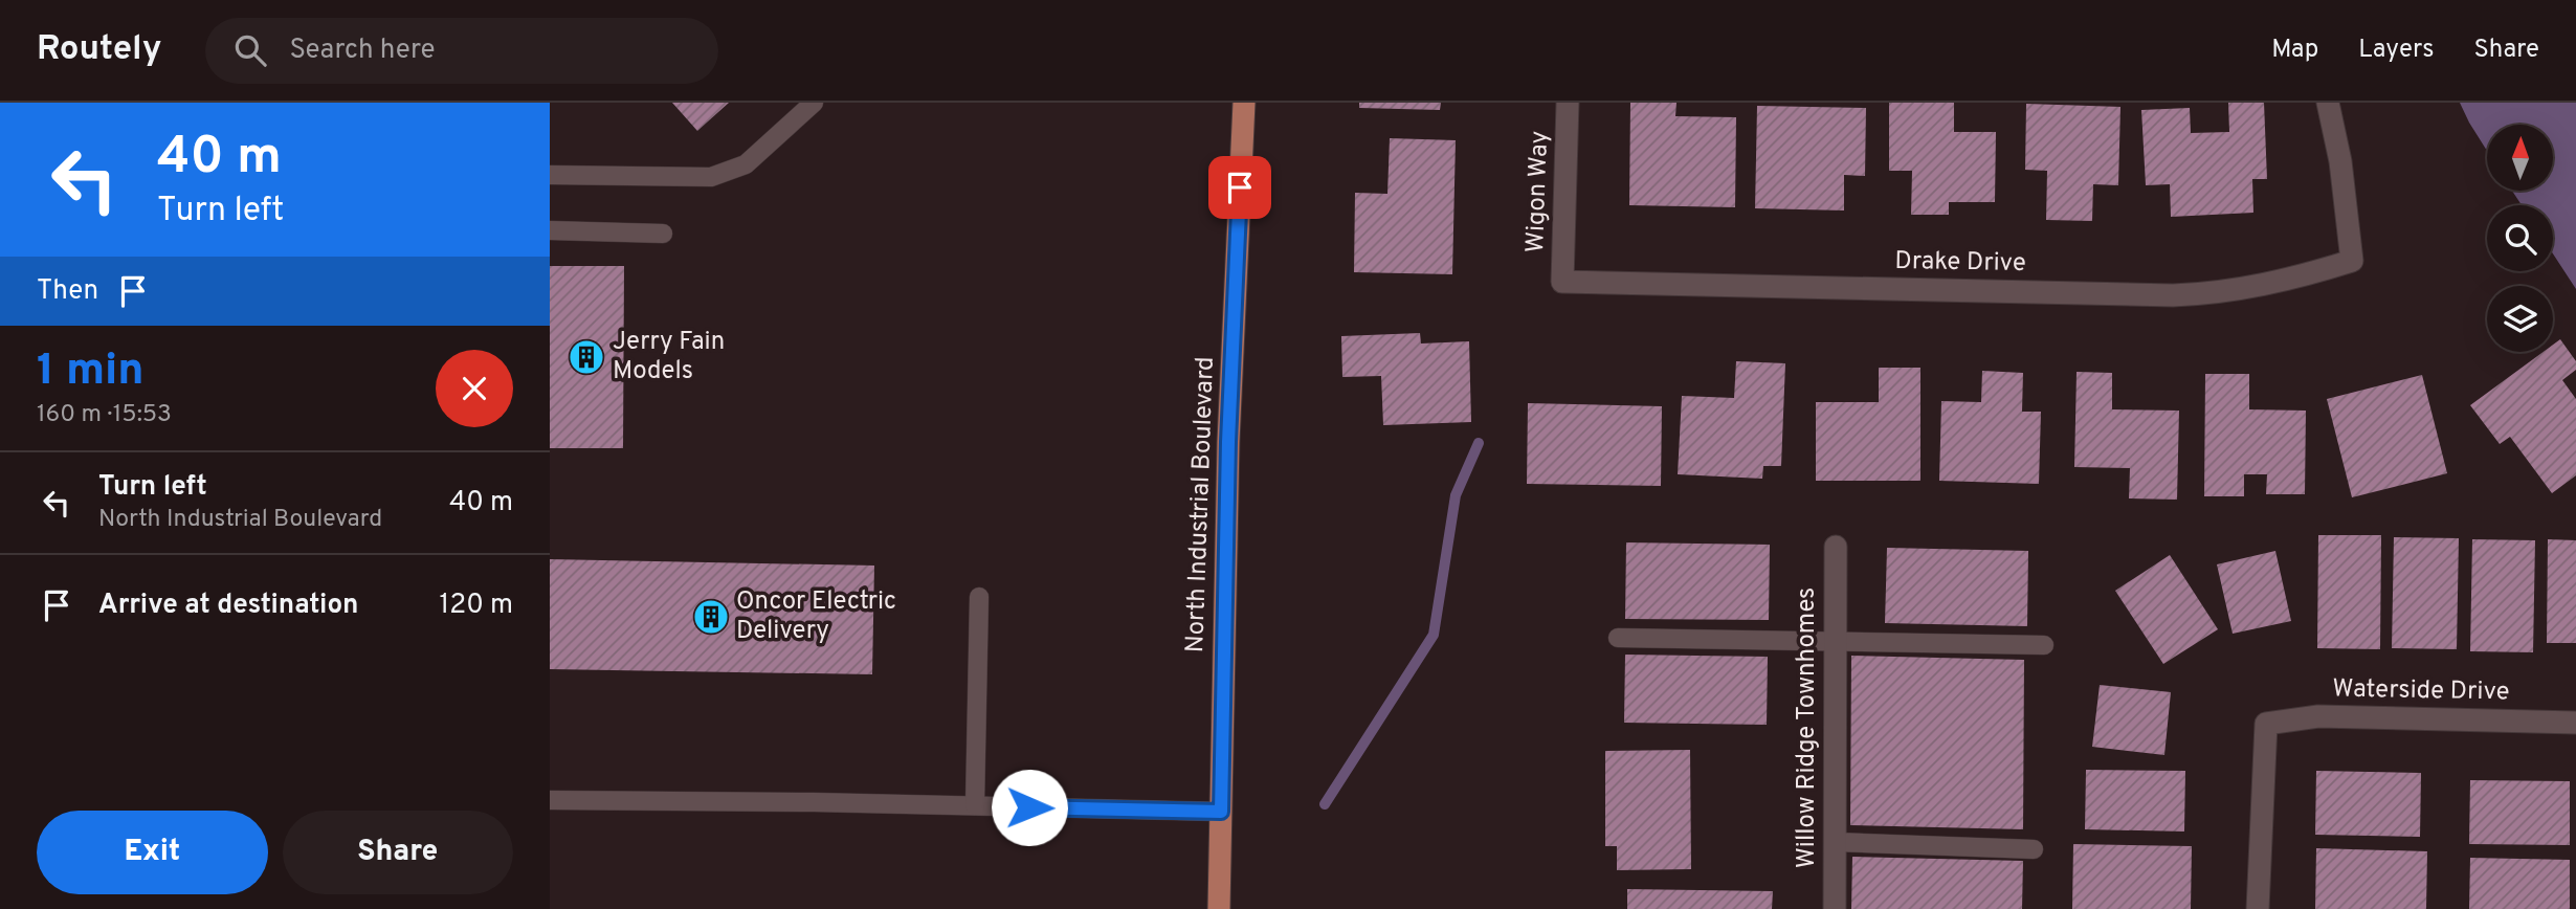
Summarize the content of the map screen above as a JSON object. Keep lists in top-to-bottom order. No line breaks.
{"streets":{"main road":["North Industrial Boulevard"],"street":["Wigon Way","Drake Drive","Waterside Drive","Willow Ridge Townhomes"]},"crossings":[["Wigon Way","Drake Drive"]],"places":{"building":["Jerry Fain Models","Oncor Electric Delivery"]},"north":"top","page":{"header":"Routely","search":"Search here","nav":["Map","Layers","Share"],"turn":["40 m","Turn left"],"then":"Then","heading":["1 min","160 m · 15:53"],"list":[{"name":"Turn left","note":"North Industrial Boulevard","value":"40 m"},{"name":"Arrive at destination","value":"120 m"}],"buttons":["Exit","Share"]}}
